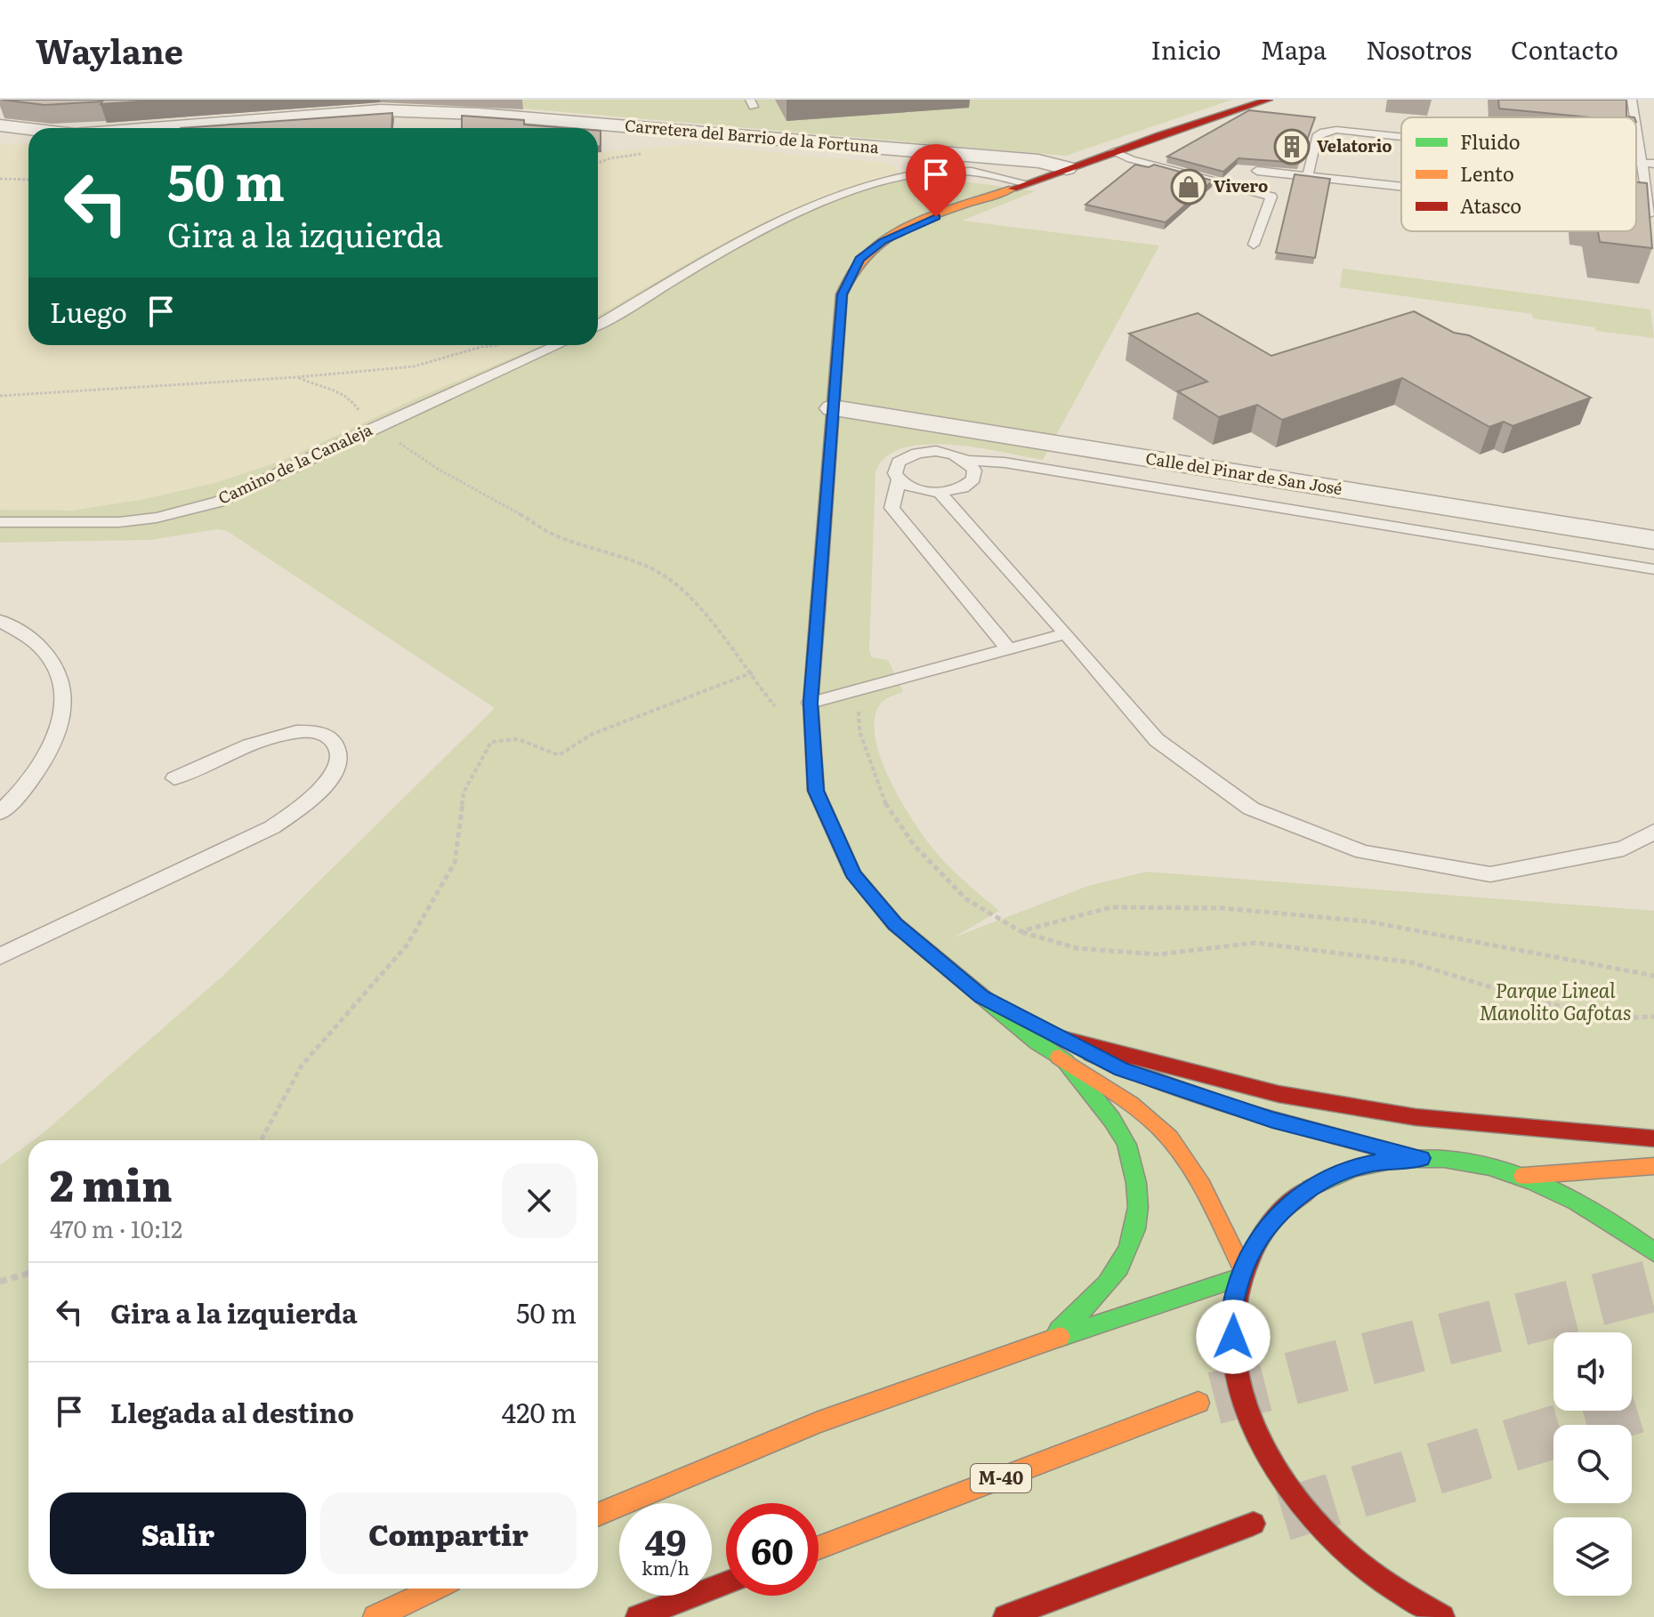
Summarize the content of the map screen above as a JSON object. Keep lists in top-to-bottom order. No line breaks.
{"streets":{"main road":["M-40"],"street":["Carretera del Barrio de la Fortuna","Calle del Pinar de San José"],"lane":["Camino de la Canaleja"]},"parks":["Parque Lineal Manolito Gafotas"],"places":{"building":["Velatorio"],"shop":["Vivero"]},"legend":["Fluido","Lento","Atasco"],"page":{"header":"Waylane","nav":["Inicio","Mapa","Nosotros","Contacto"],"turn":["50 m","Gira a la izquierda"],"then":"Luego","heading":["2 min","470 m · 10:12"],"list":[{"name":"Gira a la izquierda","value":"50 m"},{"name":"Llegada al destino","value":"420 m"}],"buttons":["Salir","Compartir"],"speed":"49 km/h","limit":"60"}}
